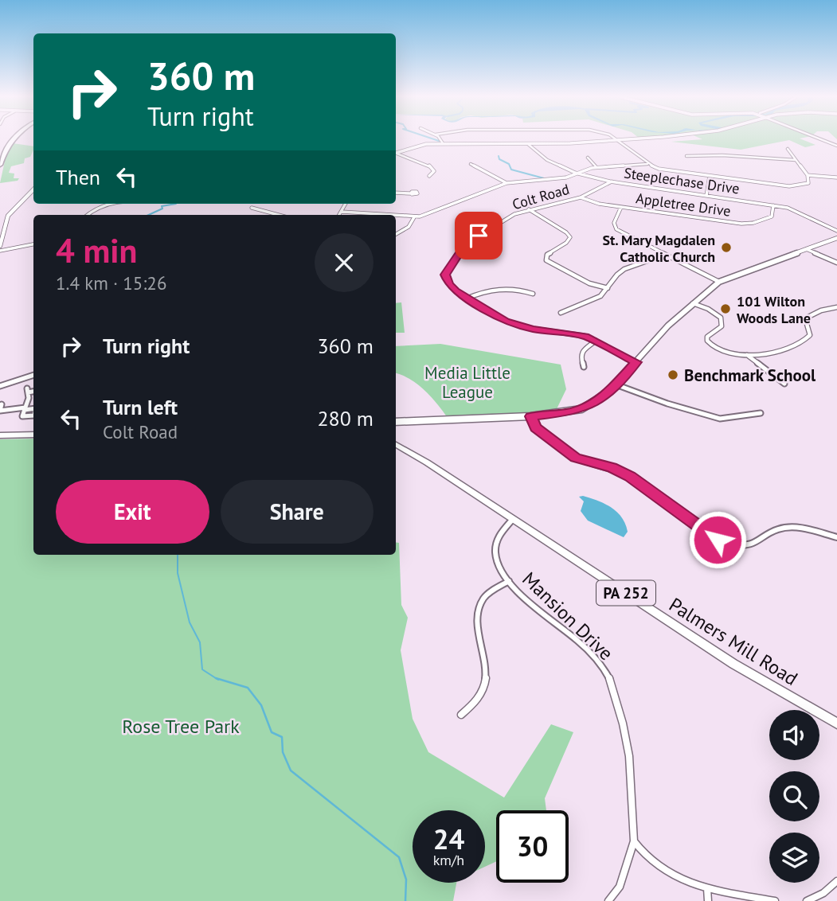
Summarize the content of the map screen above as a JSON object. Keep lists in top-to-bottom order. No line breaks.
{"streets":{"main road":["PA 252","Palmers Mill Road"],"street":["Steeplechase Drive","Colt Road","Appletree Drive","Mansion Drive"]},"crossings":[["Steeplechase Drive","Colt Road"],["Steeplechase Drive","Appletree Drive"],["Colt Road","Appletree Drive"],["PA 252","Palmers Mill Road"],["Mansion Drive","Palmers Mill Road"]],"parks":["Media Little League","Rose Tree Park"],"places":["St. Mary Magdalen Catholic Church","101 Wilton Woods Lane","Benchmark School"],"page":{"turn":["360 m","Turn right"],"then":"Then","heading":["4 min","1.4 km · 15:26"],"list":[{"name":"Turn right","value":"360 m"},{"name":"Turn left","note":"Colt Road","value":"280 m"}],"buttons":["Exit","Share"],"speed":"24 km/h","limit":"30"}}
